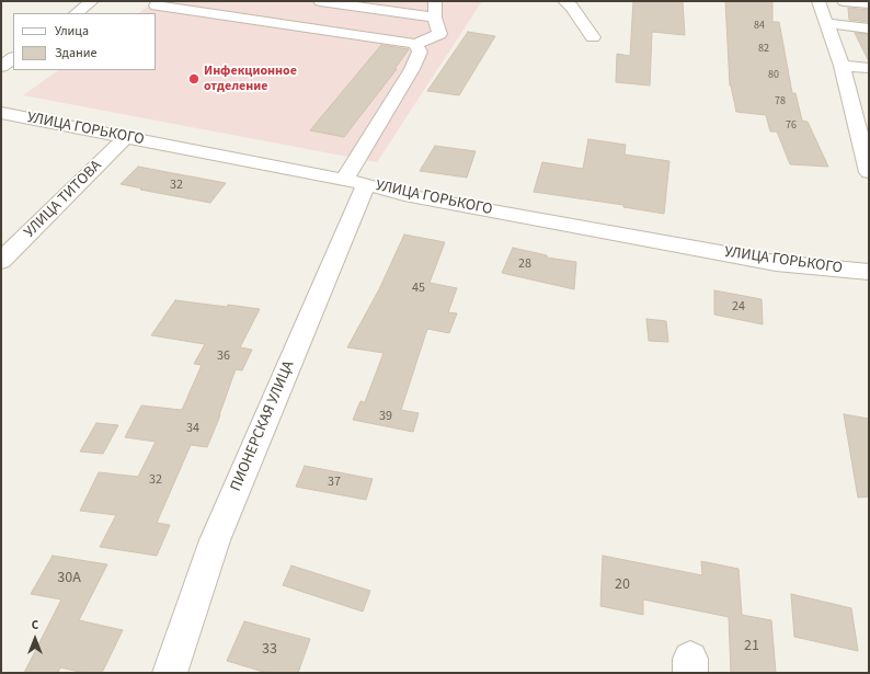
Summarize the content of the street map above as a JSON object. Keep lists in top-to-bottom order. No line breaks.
{"streets":{"street":["УЛИЦА ГОРЬКОГО","УЛИЦА ТИТОВА","ПИОНЕРСКАЯ УЛИЦА"]},"crossings":[["УЛИЦА ГОРЬКОГО","УЛИЦА ТИТОВА"],["УЛИЦА ГОРЬКОГО","ПИОНЕРСКАЯ УЛИЦА"]],"places":["Инфекционное отделение"],"house_numbers":["84","82","80","78","76","32","28","45","24","36","39","34","32","37","30А","20","21","33"],"legend":["Улица","Здание"],"north":"top"}
